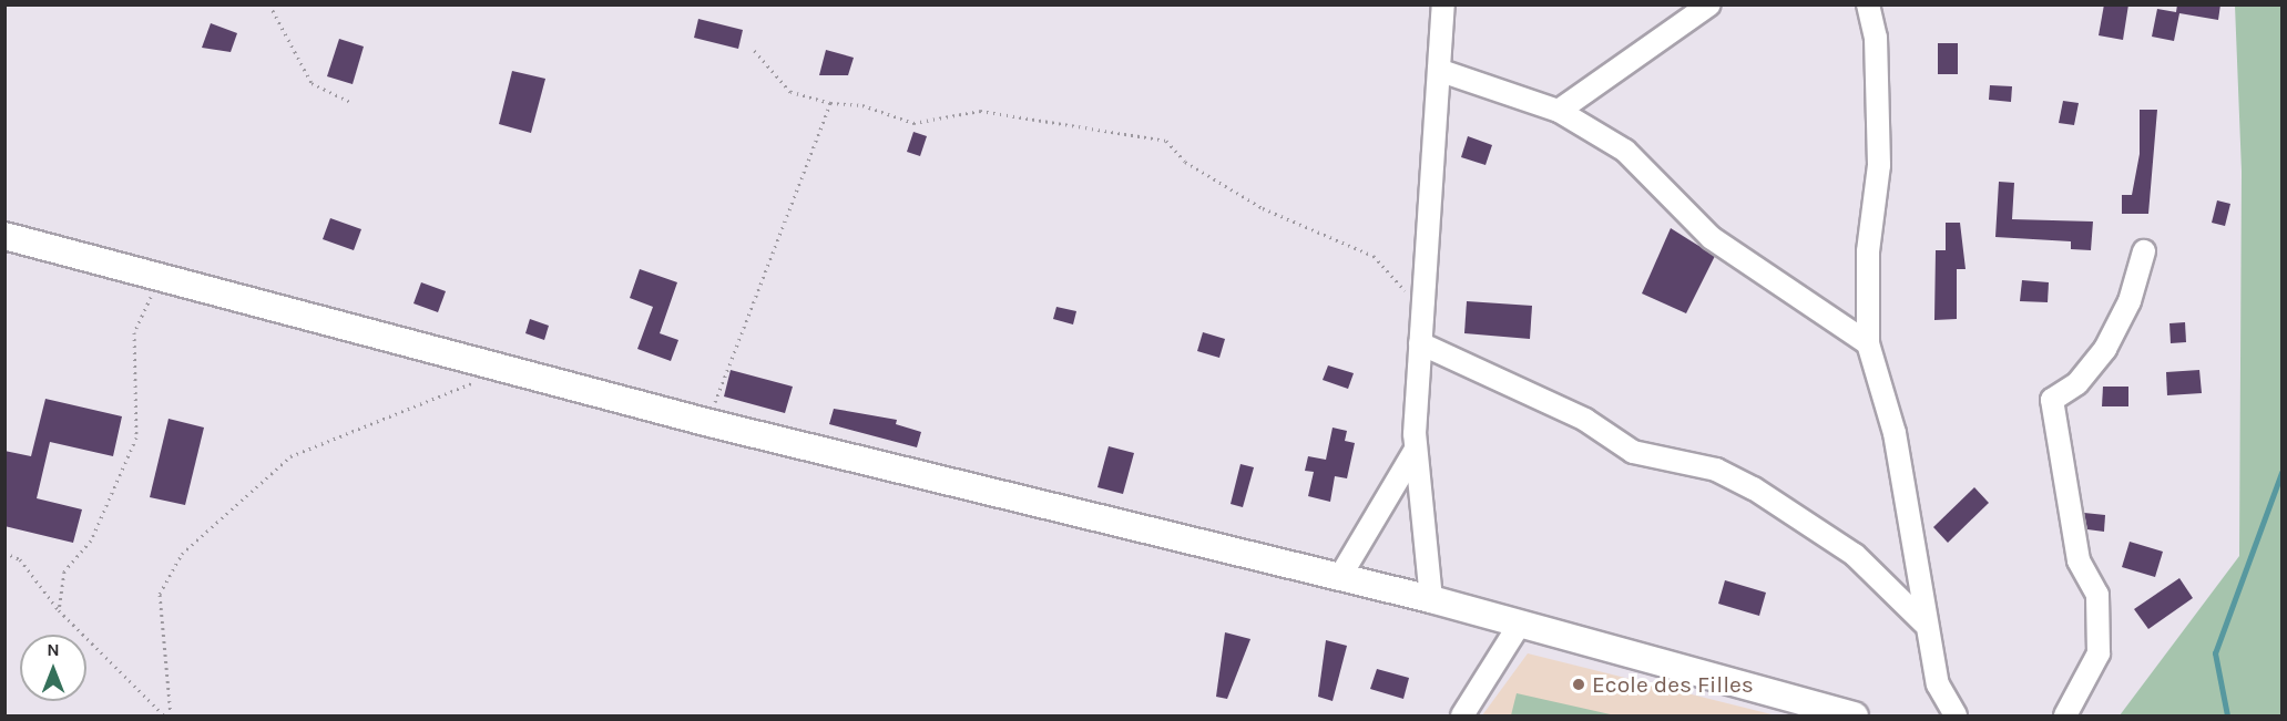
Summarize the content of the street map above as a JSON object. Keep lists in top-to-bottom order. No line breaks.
{"places":["Ecole des Filles"],"north":"top"}
